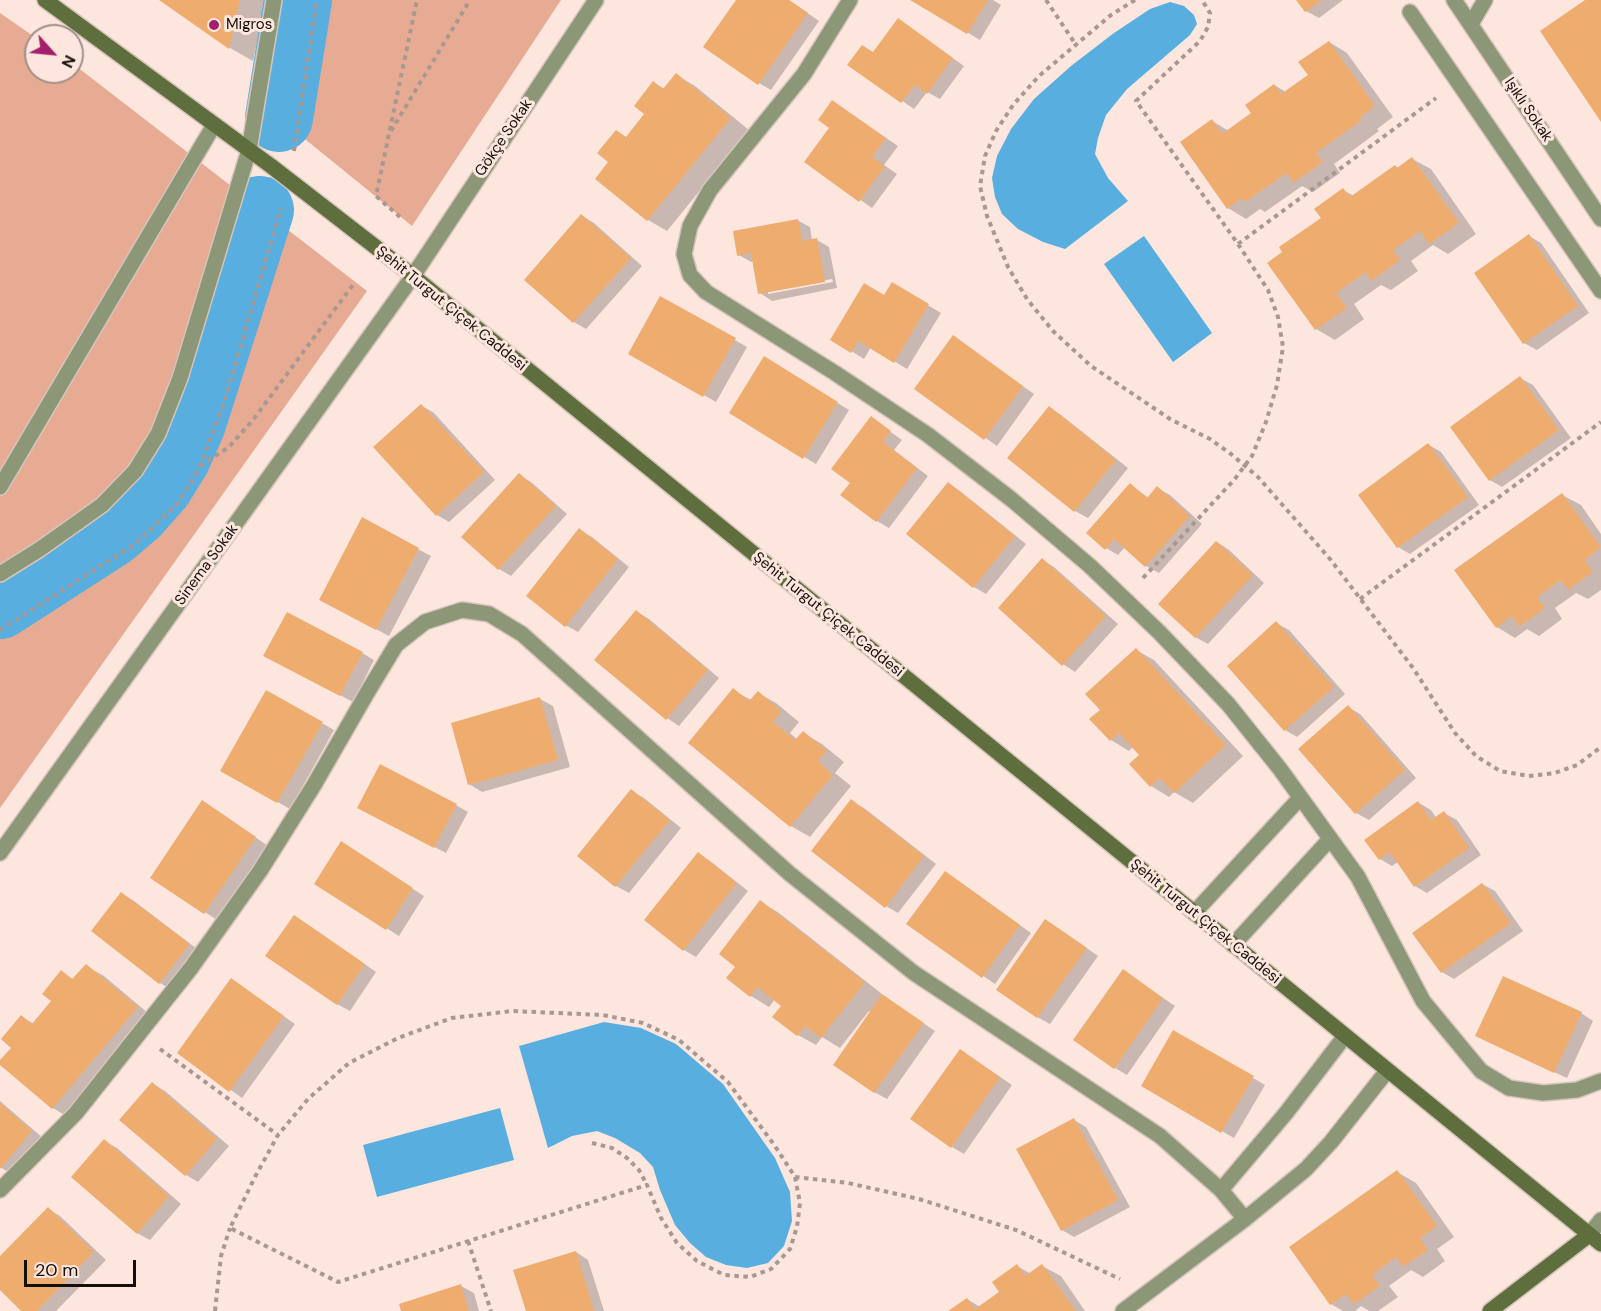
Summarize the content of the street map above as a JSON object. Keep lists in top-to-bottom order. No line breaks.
{"streets":{"street":["Işıklı Sokak","Gökçe Sokak","Şehit Turgut Çiçek Caddesi","Sinema Sokak"]},"crossings":[["Gökçe Sokak","Şehit Turgut Çiçek Caddesi"],["Gökçe Sokak","Sinema Sokak"],["Şehit Turgut Çiçek Caddesi","Sinema Sokak"]],"places":["Migros"],"scale_bar":"20 m","north":"bottom right"}
